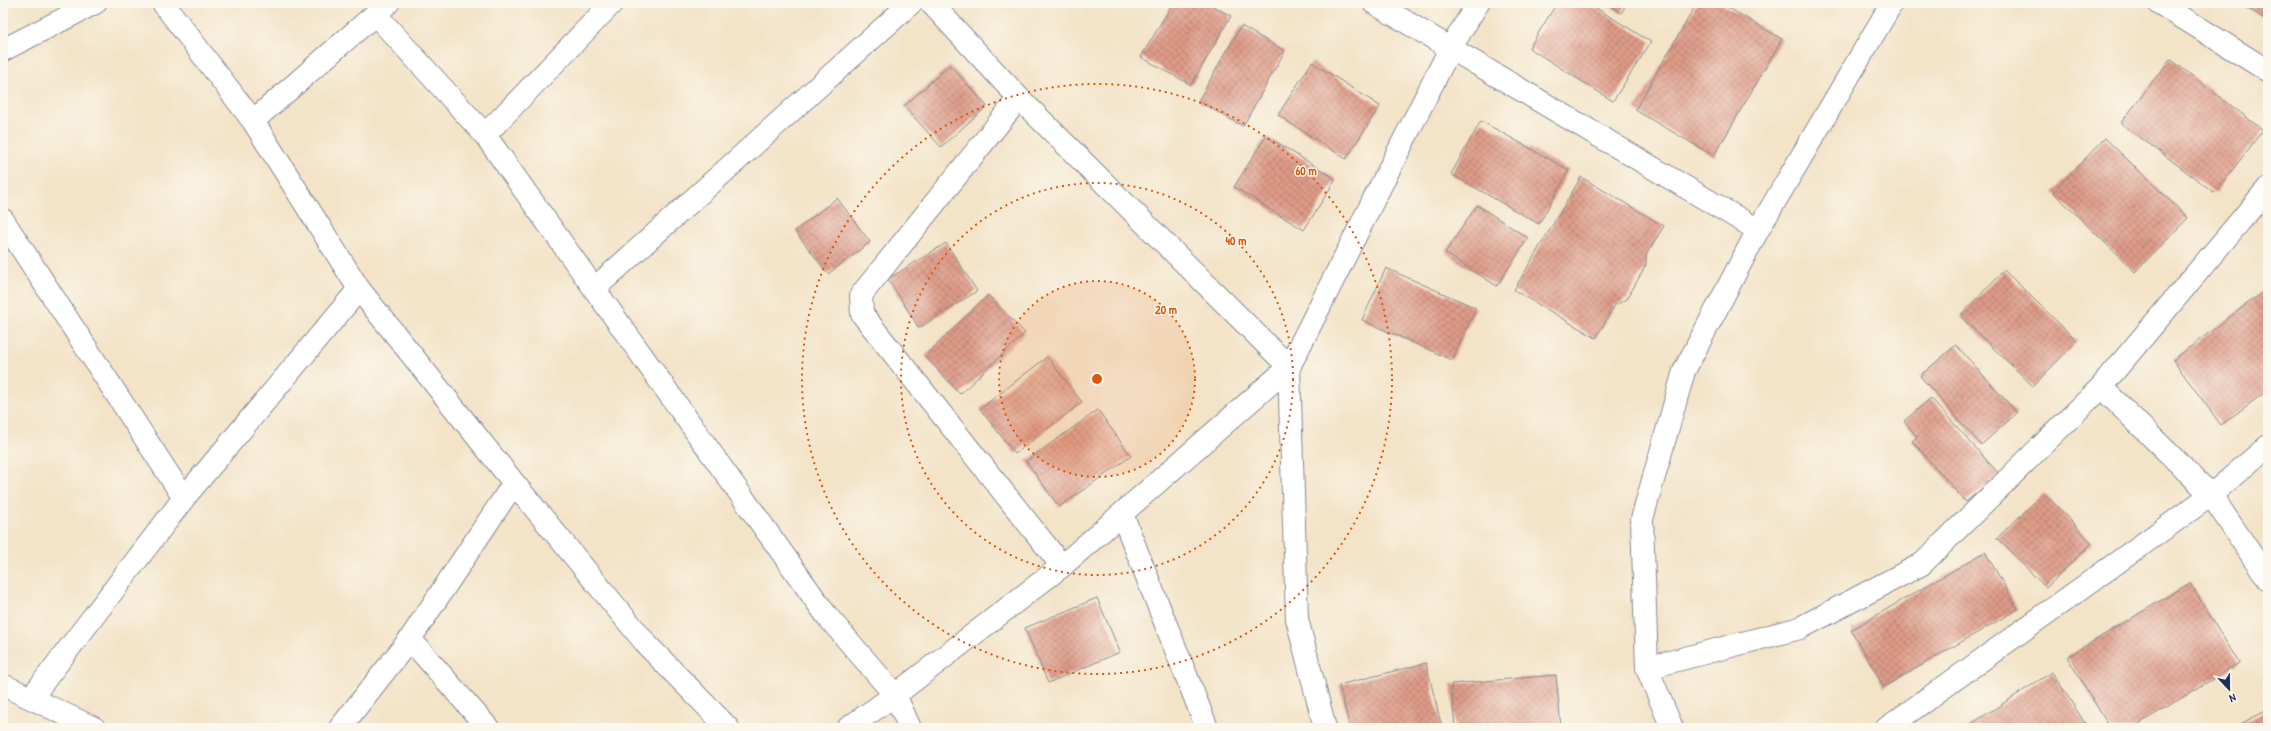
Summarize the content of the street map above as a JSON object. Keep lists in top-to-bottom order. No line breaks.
{"north":"bottom","rings":["60 m","40 m","20 m"]}
